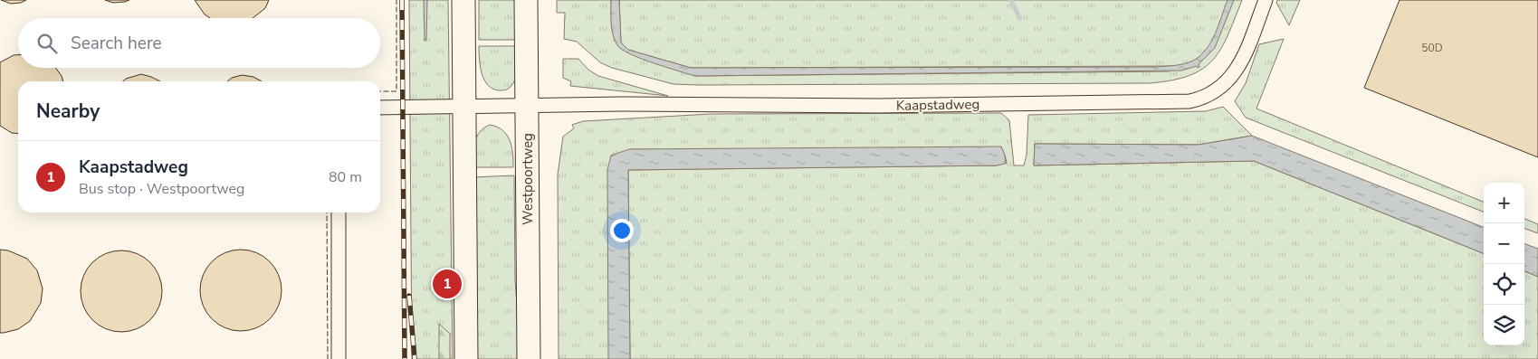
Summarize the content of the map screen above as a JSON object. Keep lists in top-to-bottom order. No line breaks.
{"streets":{"main road":["Westpoortweg"],"street":["Kaapstadweg"]},"crossings":[["Kaapstadweg","Westpoortweg"]],"house_numbers":["50D"],"page":{"search":"Search here","heading":"Nearby","list":[{"mark":"1","name":"Kaapstadweg","note":"Bus stop · Westpoortweg","value":"80 m"}],"map_buttons":["+","−"],"pins":"1"}}
